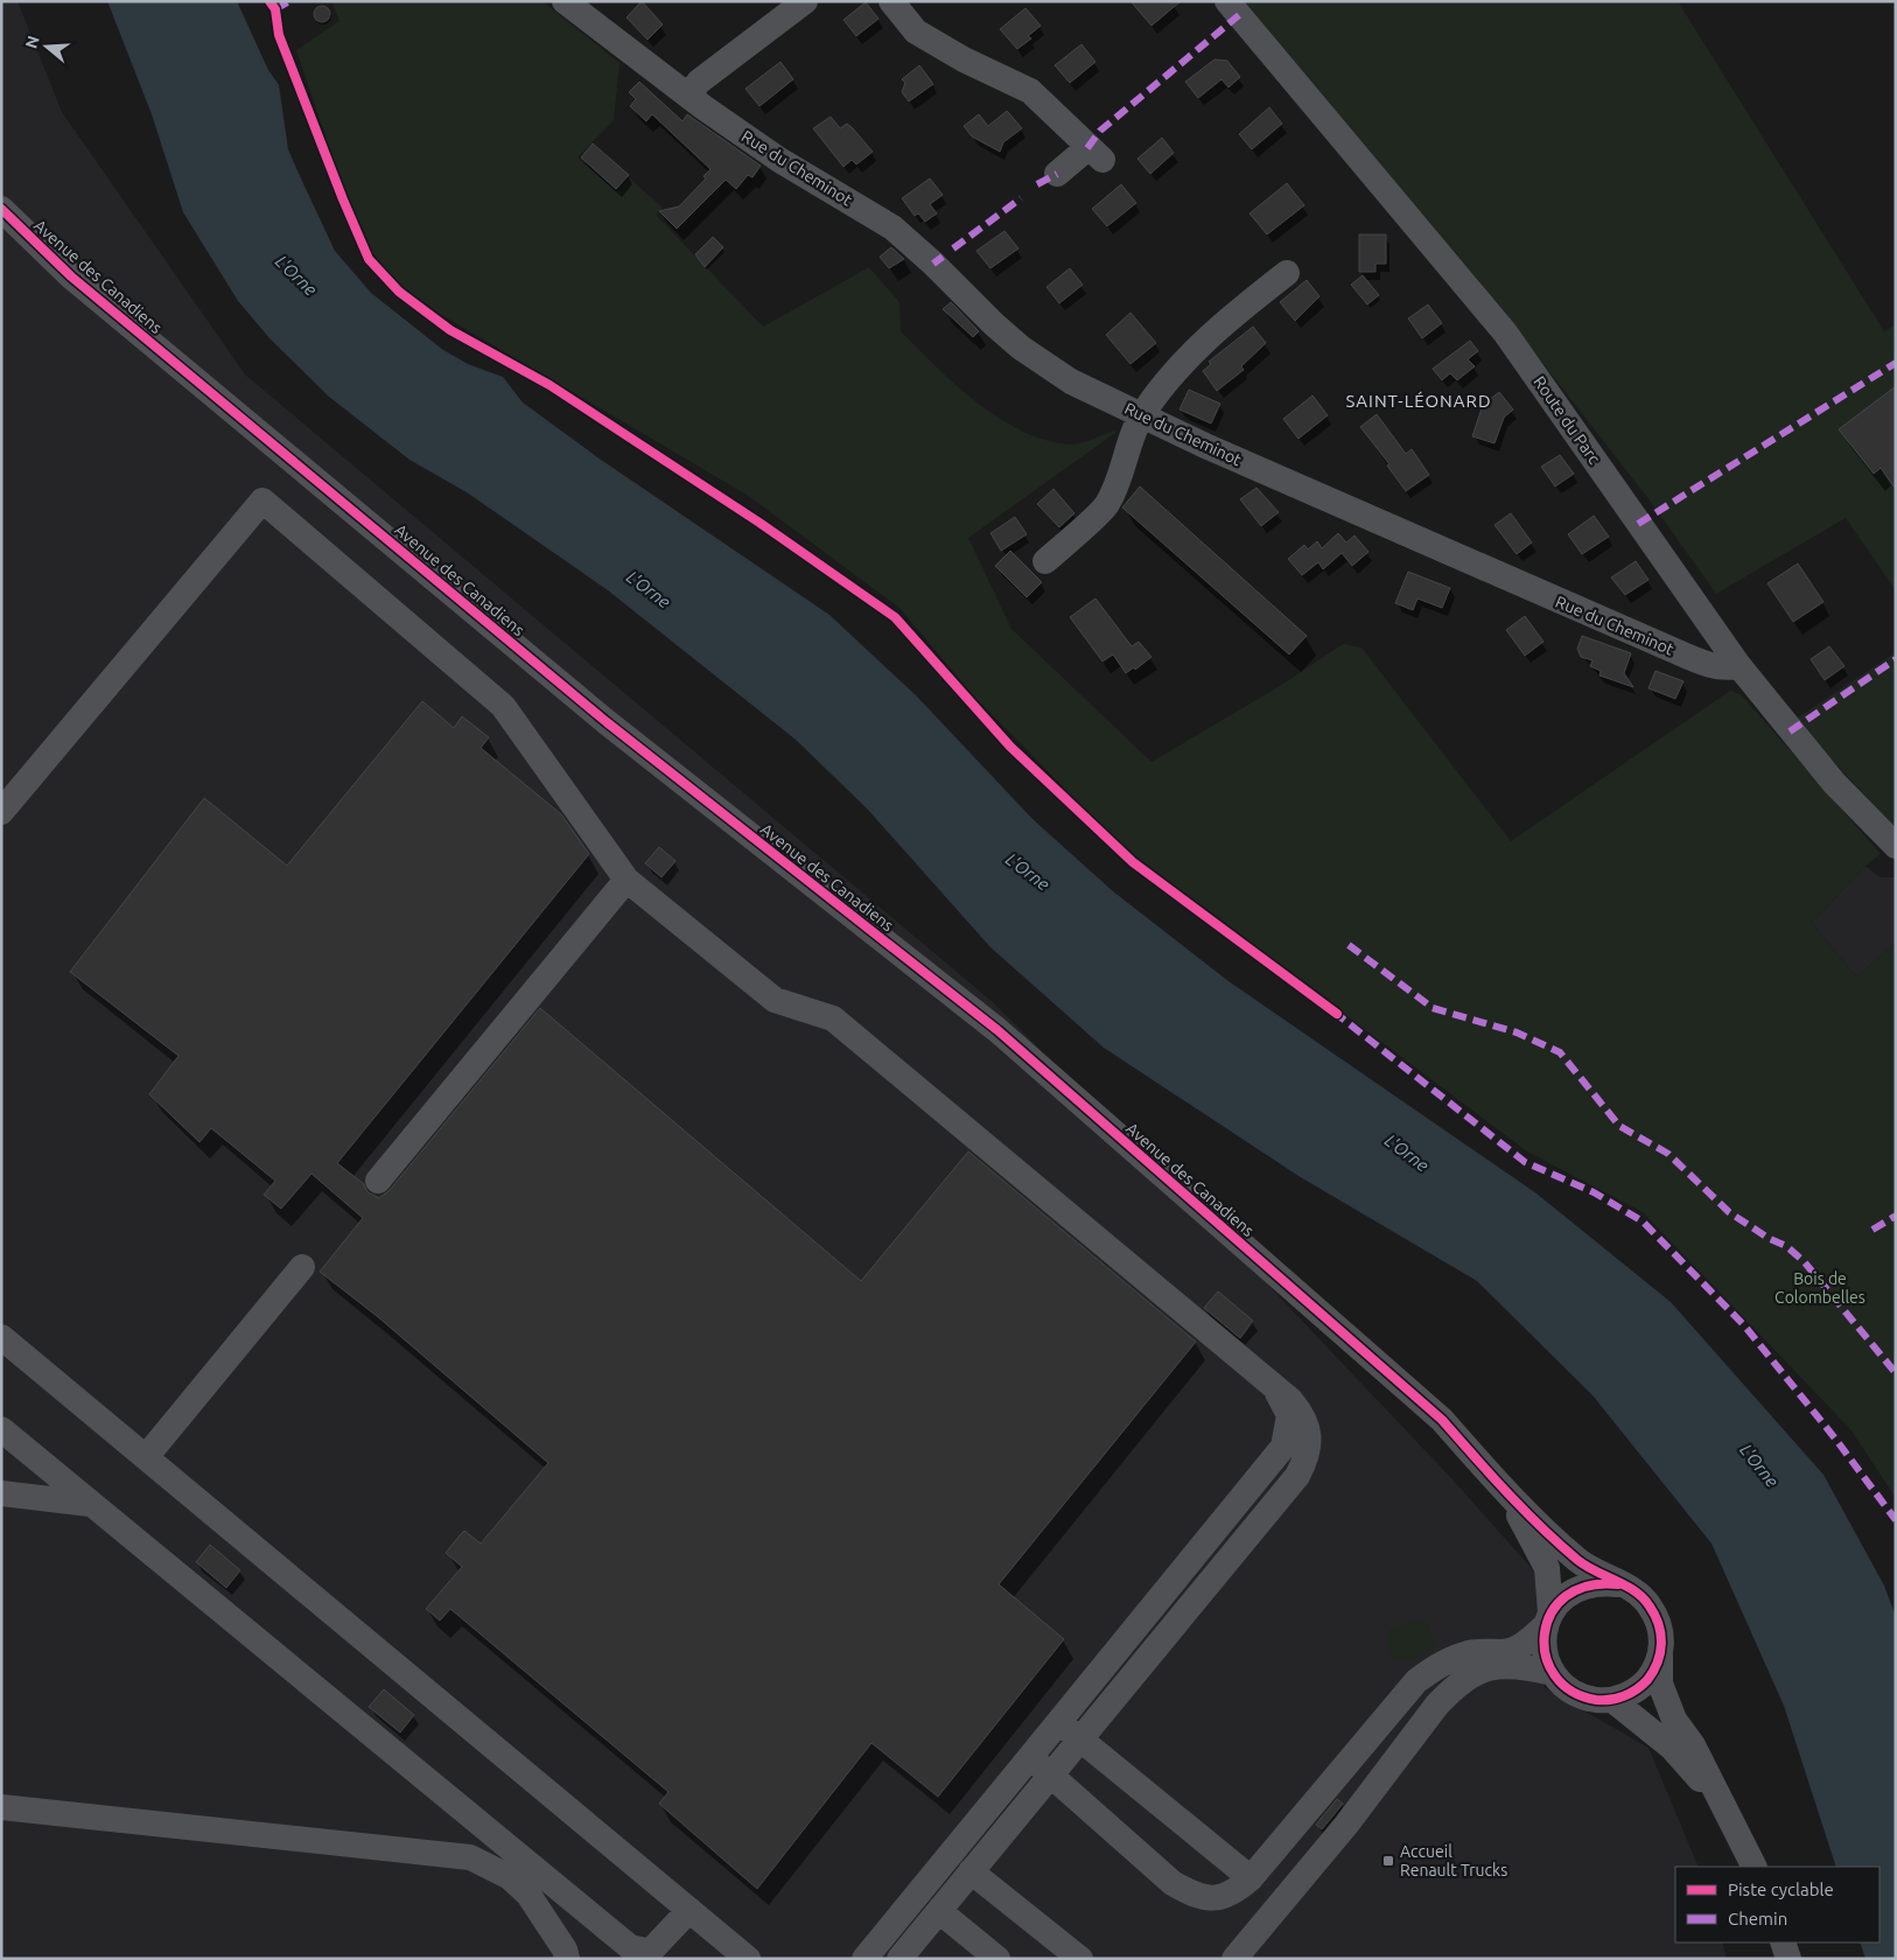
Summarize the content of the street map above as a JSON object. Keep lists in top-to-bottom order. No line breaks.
{"streets":{"street":["Rue du Cheminot","Avenue des Canadiens","Route du Parc"]},"crossings":[["Rue du Cheminot","Route du Parc"]],"districts":["SAINT-LÉONARD"],"water":["L'Orne"],"parks":["Bois de Colombelles"],"places":{"transit":["Accueil Renault Trucks"]},"legend":["Piste cyclable","Chemin"],"north":"left"}
